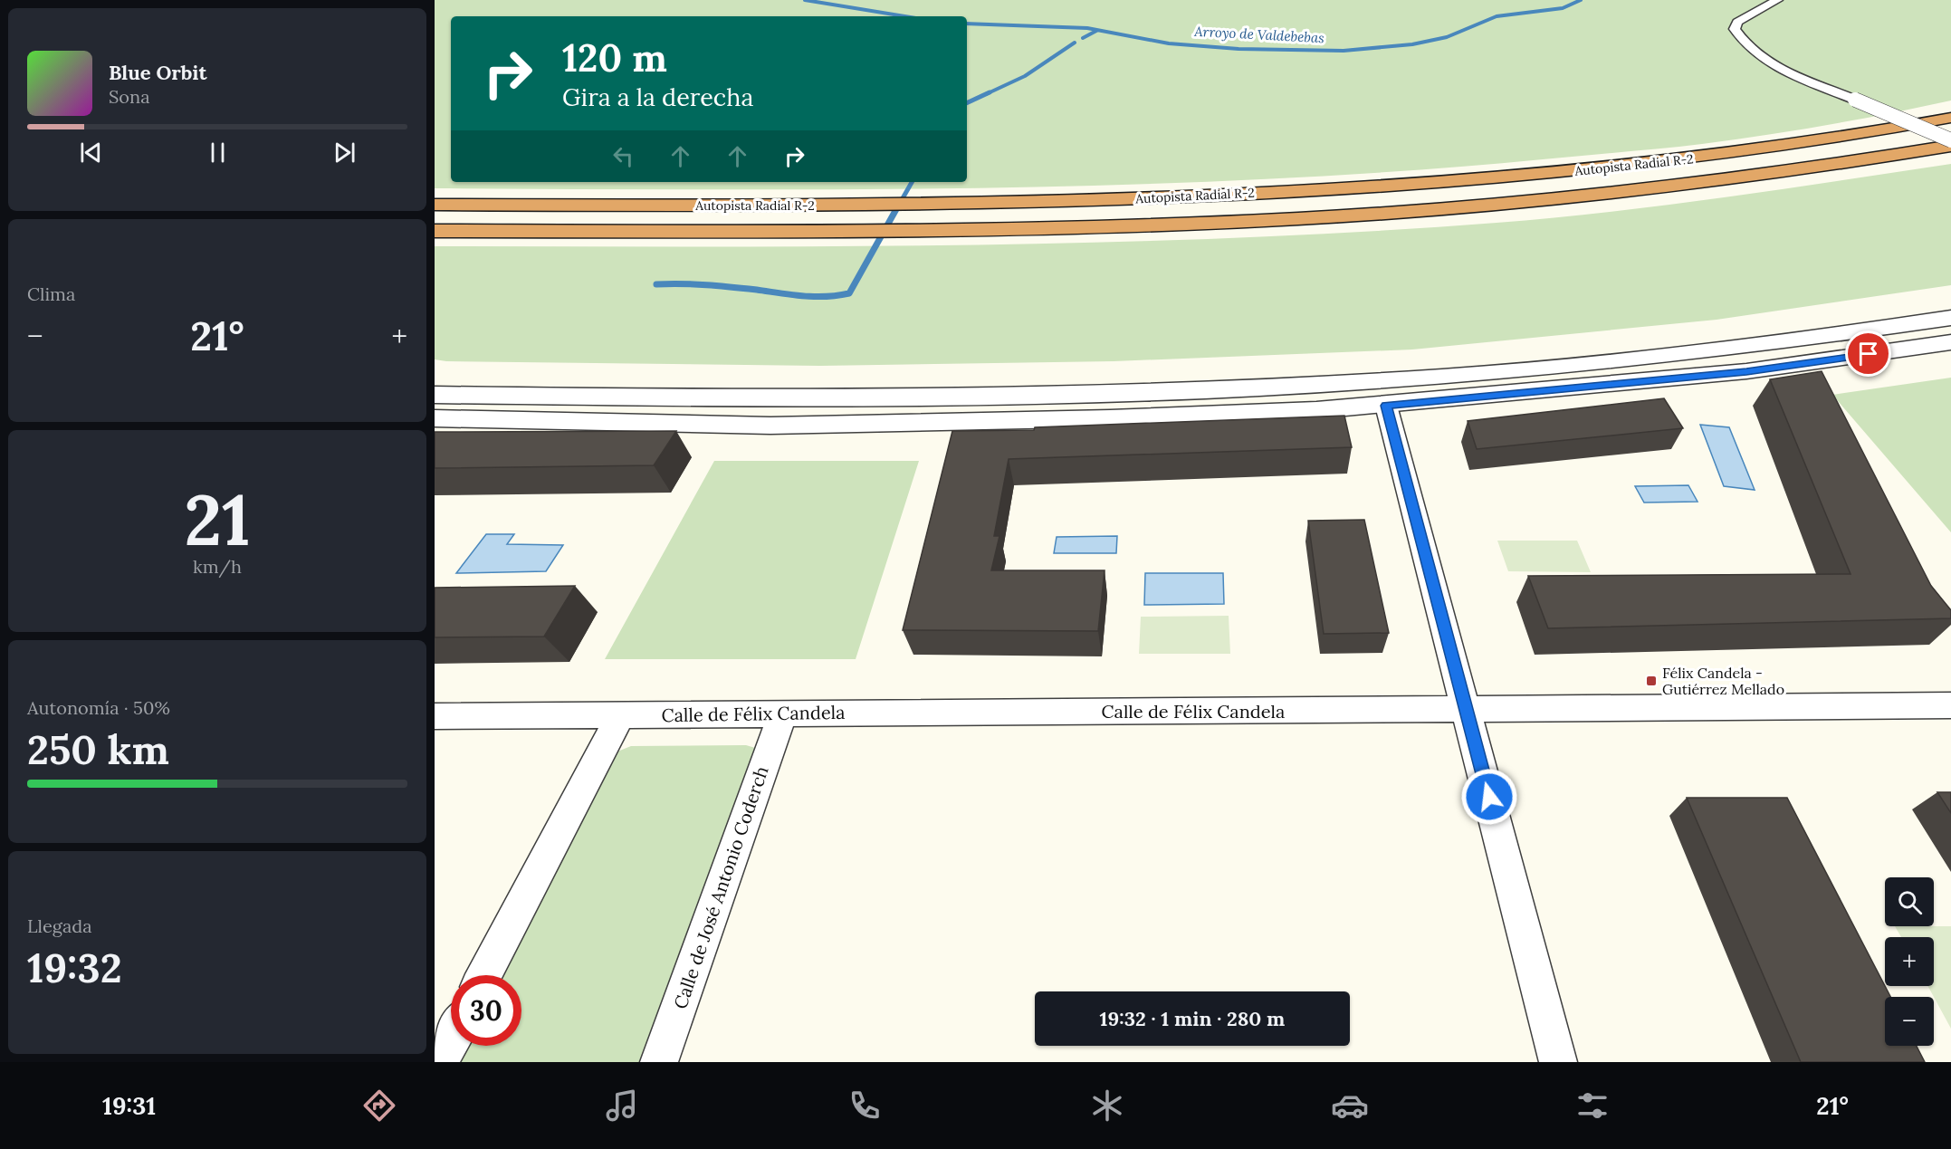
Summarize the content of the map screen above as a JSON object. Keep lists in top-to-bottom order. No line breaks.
{"streets":{"highway":["Autopista Radial R-2"],"street":["Calle de Félix Candela","Calle de José Antonio Coderch"]},"crossings":[["Calle de Félix Candela","Calle de José Antonio Coderch"]],"water":["Arroyo de Valdebebas"],"places":{"transit":["Félix Candela - Gutiérrez Mellado"]},"page":{"turn":["120 m","Gira a la derecha"],"song":["Blue Orbit","Sona"],"tile":["Clima",["21","km/h"],["Autonomía · 50%","250 km"],["Llegada","19:32"]],"heat":["−","21°","+"],"map_buttons":["+","−"],"limit":"30","trip":"19:32 · 1 min · 280 m","tabs":["19:31","21°"]}}
